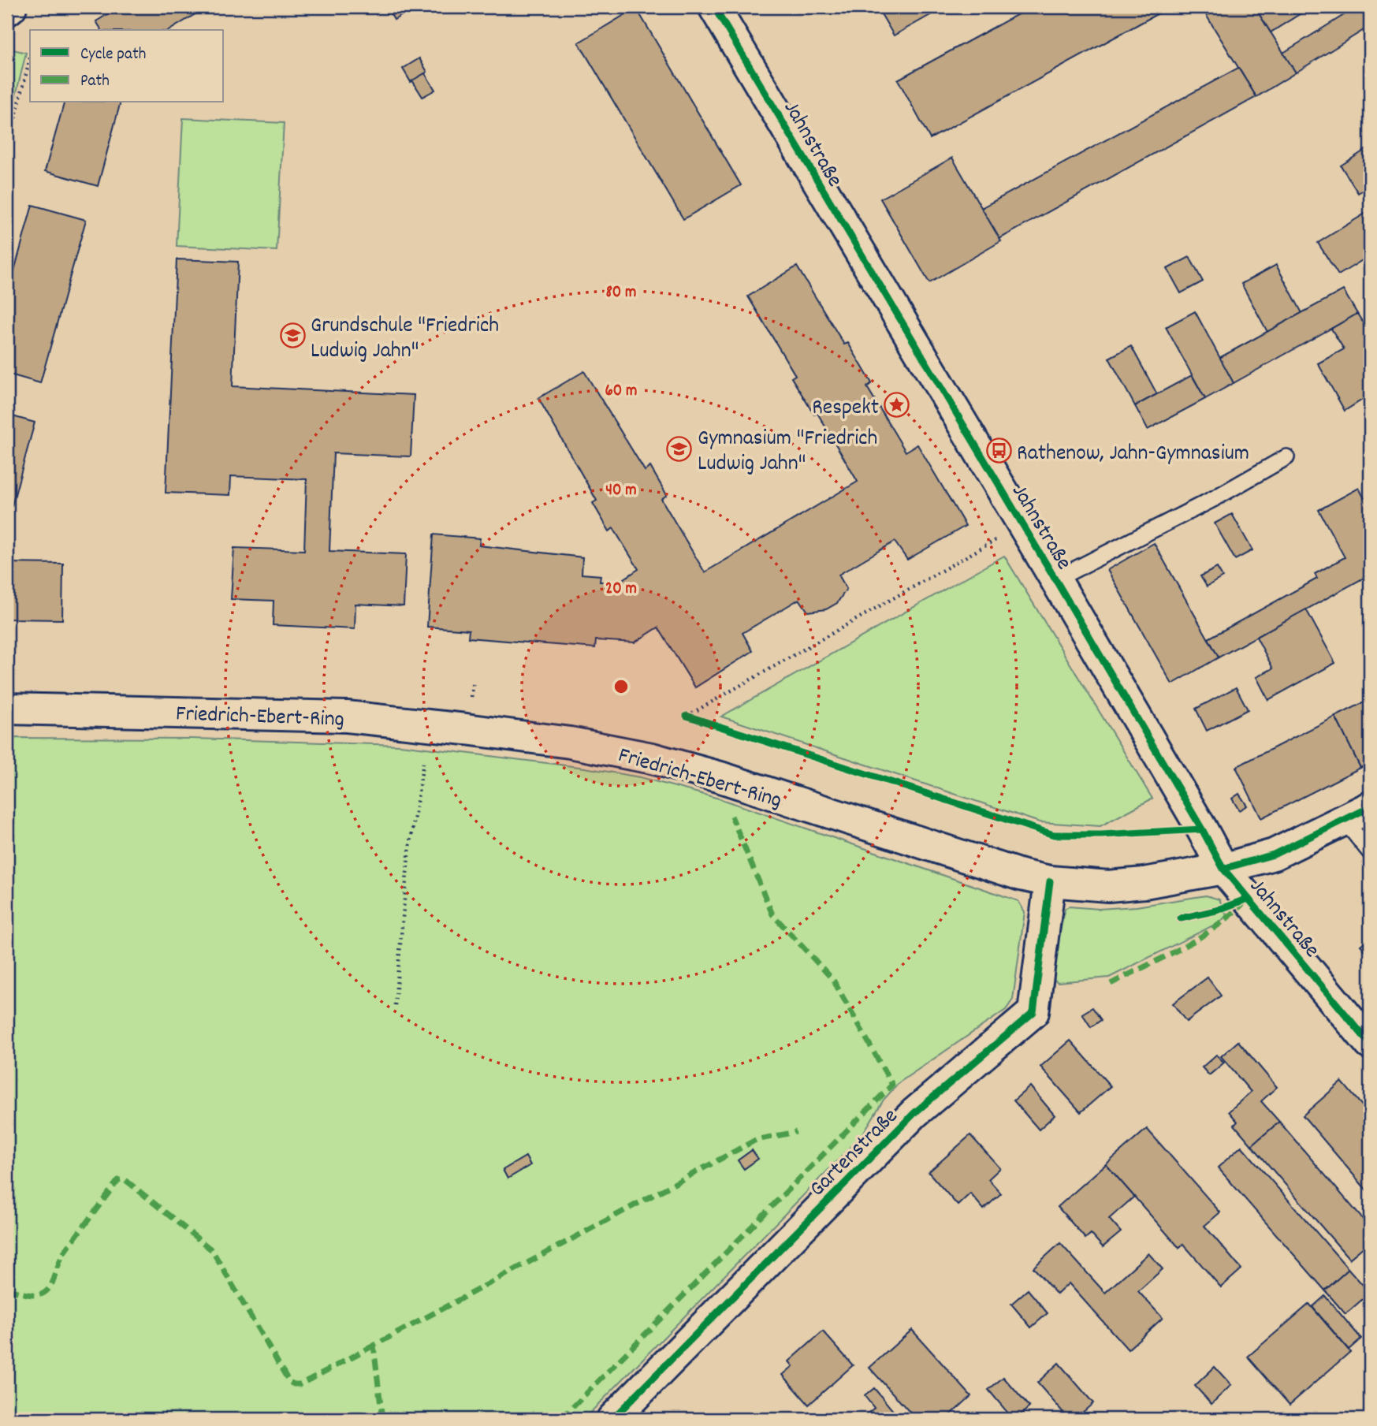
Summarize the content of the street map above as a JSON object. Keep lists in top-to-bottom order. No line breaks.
{"streets":{"street":["Jahnstraße","Friedrich-Ebert-Ring","Gartenstraße"]},"crossings":[["Jahnstraße","Friedrich-Ebert-Ring"],["Friedrich-Ebert-Ring","Gartenstraße"]],"places":{"school or university":["Grundschule \"Friedrich Ludwig Jahn\"","Gymnasium \"Friedrich Ludwig Jahn\""],"place":["Respekt"],"bus stop":["Rathenow, Jahn-Gymnasium"]},"legend":["Cycle path","Path"],"rings":["80 m","60 m","40 m","20 m"]}
